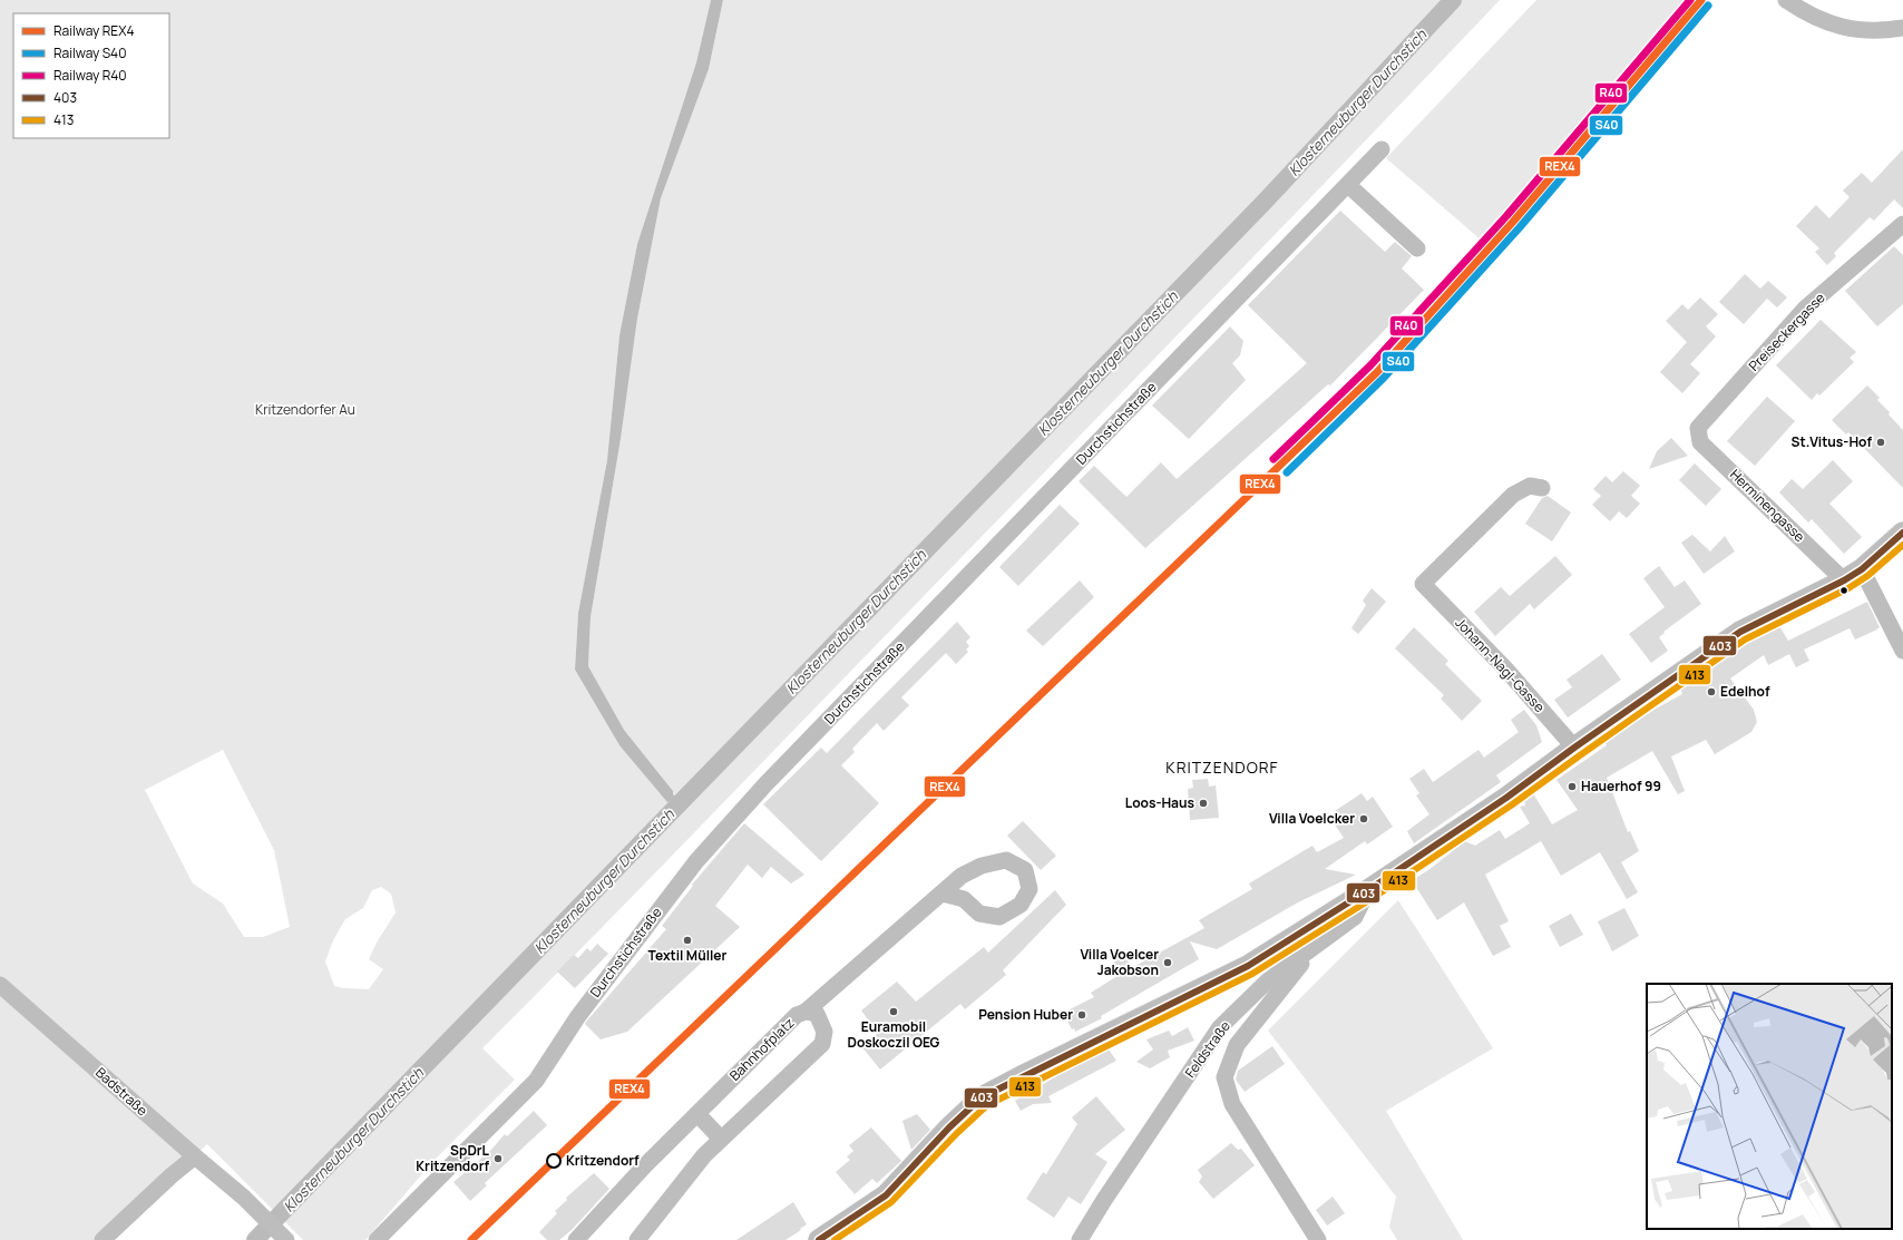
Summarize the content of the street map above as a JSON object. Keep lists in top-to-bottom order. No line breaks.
{"streets":{"street":["Preiseckergasse","Durchstichstraße","Herminengasse","Johann-Nagl-Gasse","Bahnhofplatz","Feldstraße","Badstraße"]},"crossings":[["Preiseckergasse","Herminengasse"]],"districts":["KRITZENDORF"],"water":["Klosterneuburger Durchstich"],"parks":["Kritzendorfer Au"],"places":["St.Vitus-Hof","Edelhof","Hauerhof 99","Loos-Haus","Villa Voelcker","Textil Müller","Villa Voelcer Jakobson","Euramobil Doskoczil OEG","Pension Huber","SpDrL Kritzendorf","Kritzendorf"],"lines":["rail line REX4","rail line R40","rail line S40","transit line 403","transit line 413"],"legend":["Railway REX4","Railway S40","Railway R40","403","413"]}
